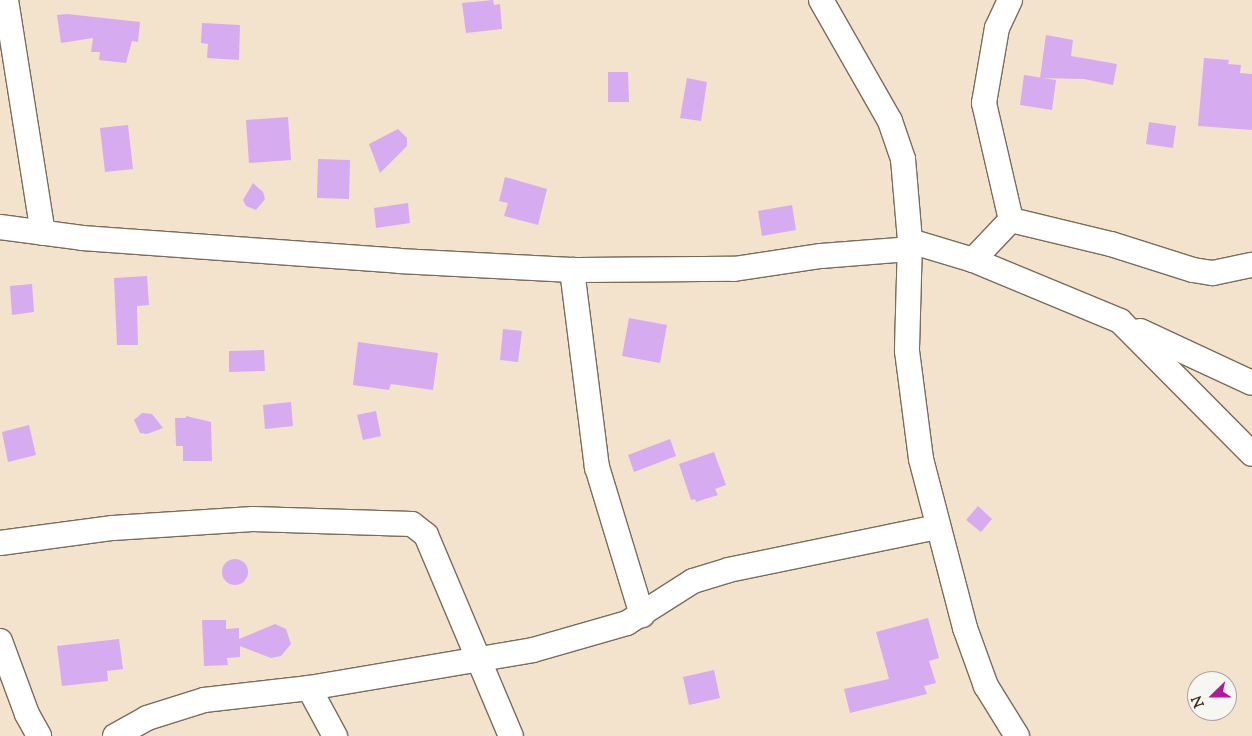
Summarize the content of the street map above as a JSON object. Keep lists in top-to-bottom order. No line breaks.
{"north":"left"}
